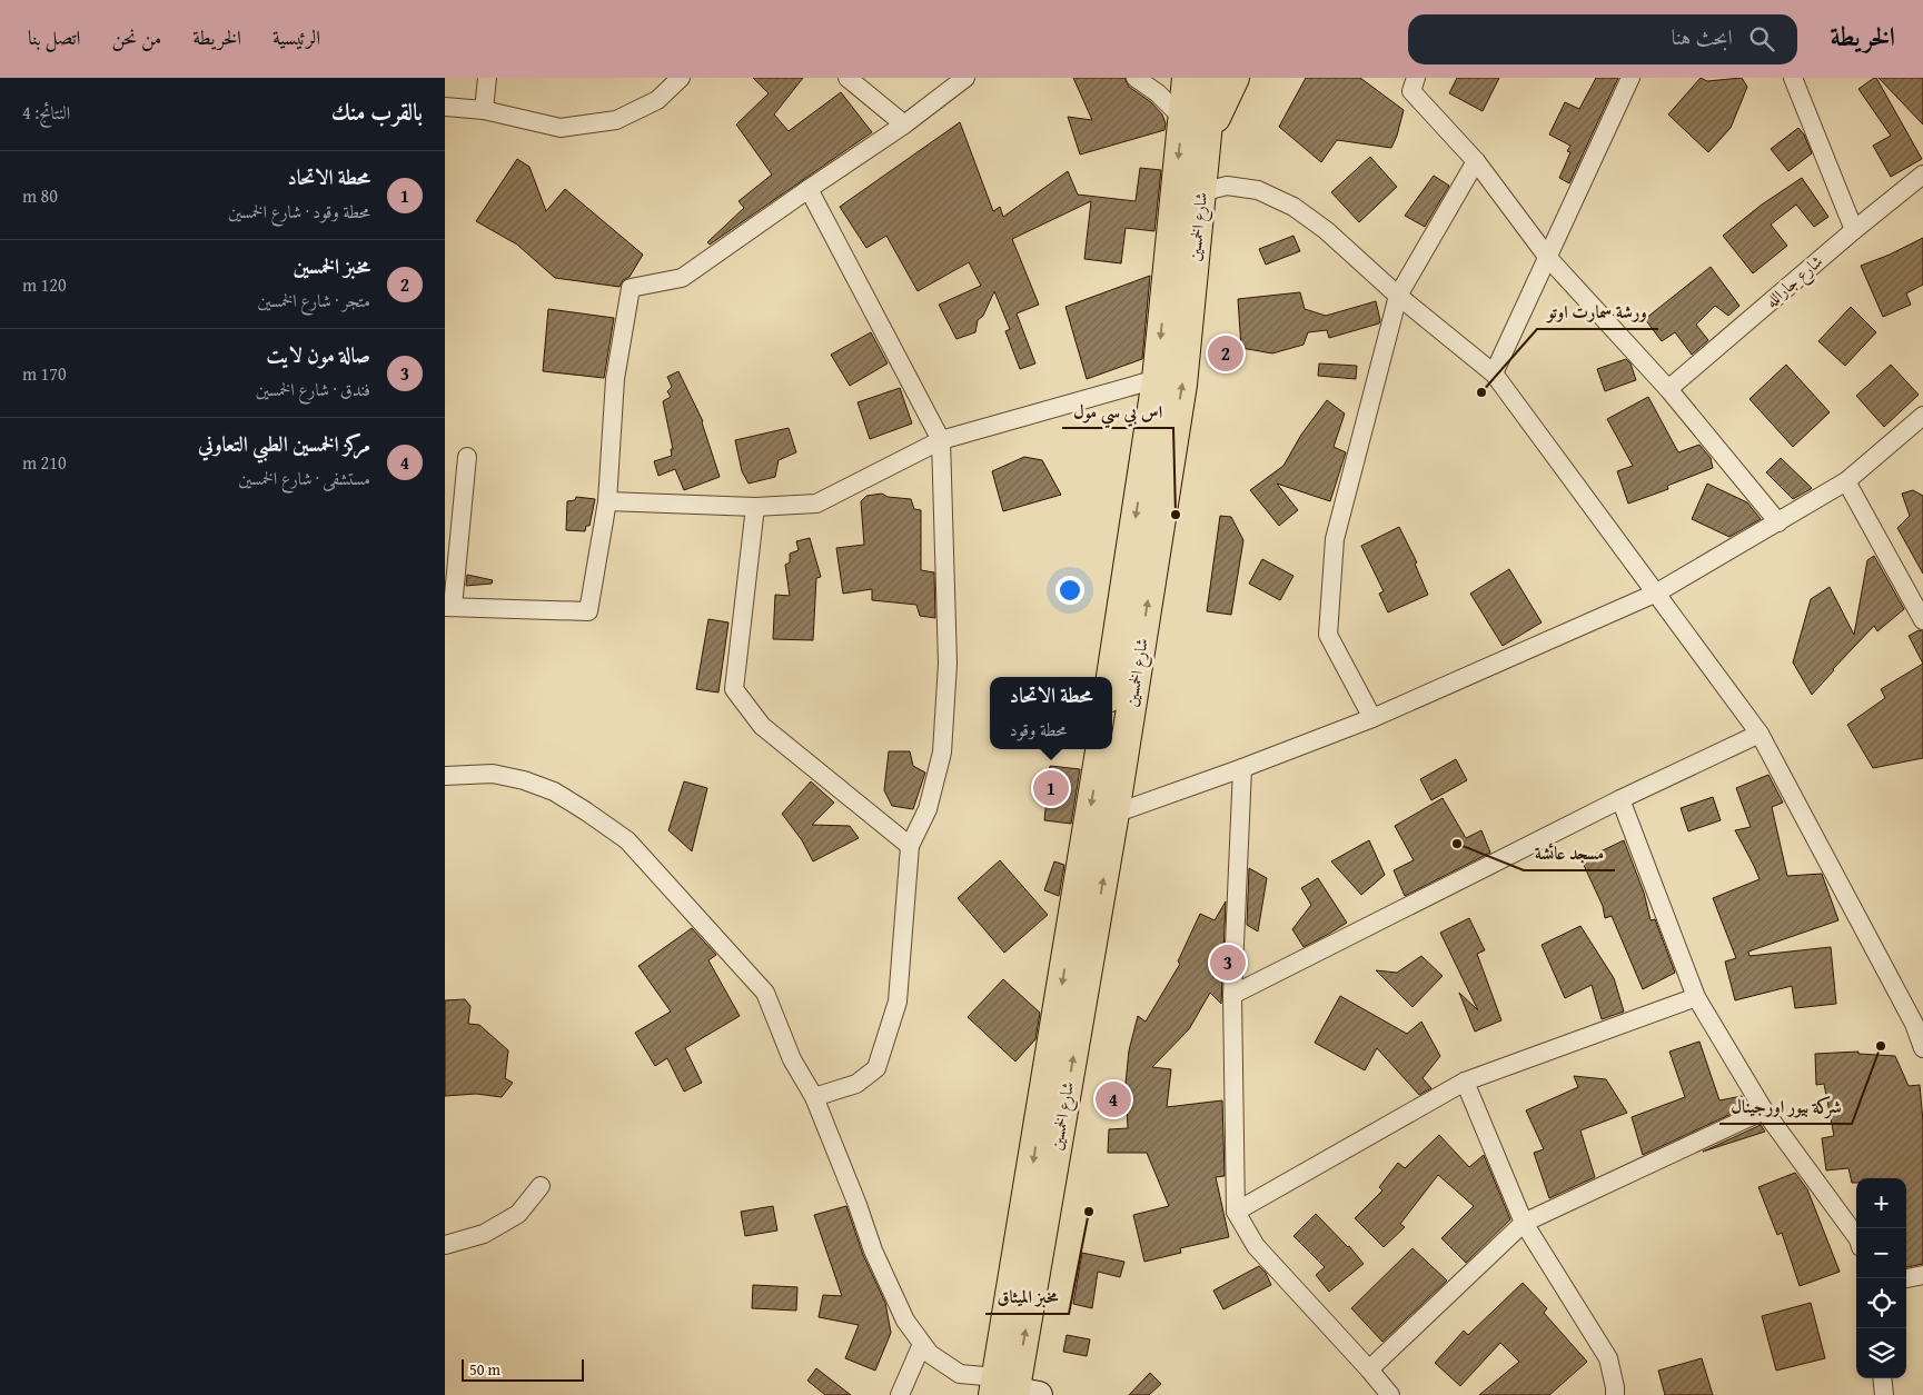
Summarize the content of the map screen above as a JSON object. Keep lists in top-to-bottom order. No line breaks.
{"streets":{"main road":["شارع الخمسين"],"street":["شارع جارالله"]},"places":["ورشة سمارت اوتو","اس بي سي مول","مسجد عائشة","شركة بيور اورجينال","مخبز الميثاق"],"scale_bar":"50 m","page":{"header":"الخريطة","search":"ابحث هنا","nav":["الرئيسية","الخريطة","من نحن","اتصل بنا"],"heading":["بالقرب منك","النتائج: 4"],"list":[{"mark":"1","name":"محطة الاتحاد","note":"محطة وقود · شارع الخمسين","value":"80 m"},{"mark":"2","name":"مخبز الخمسين","note":"متجر · شارع الخمسين","value":"120 m"},{"mark":"3","name":"صالة مون لايت","note":"فندق · شارع الخمسين","value":"170 m"},{"mark":"4","name":"مركز الخمسين الطبي التعاوني","note":"مستشفى · شارع الخمسين","value":"210 m"}],"pins":["2","1","3","4"],"popup":["محطة الاتحاد","محطة وقود"],"map_buttons":["+","−"],"scale":"50 m"}}
